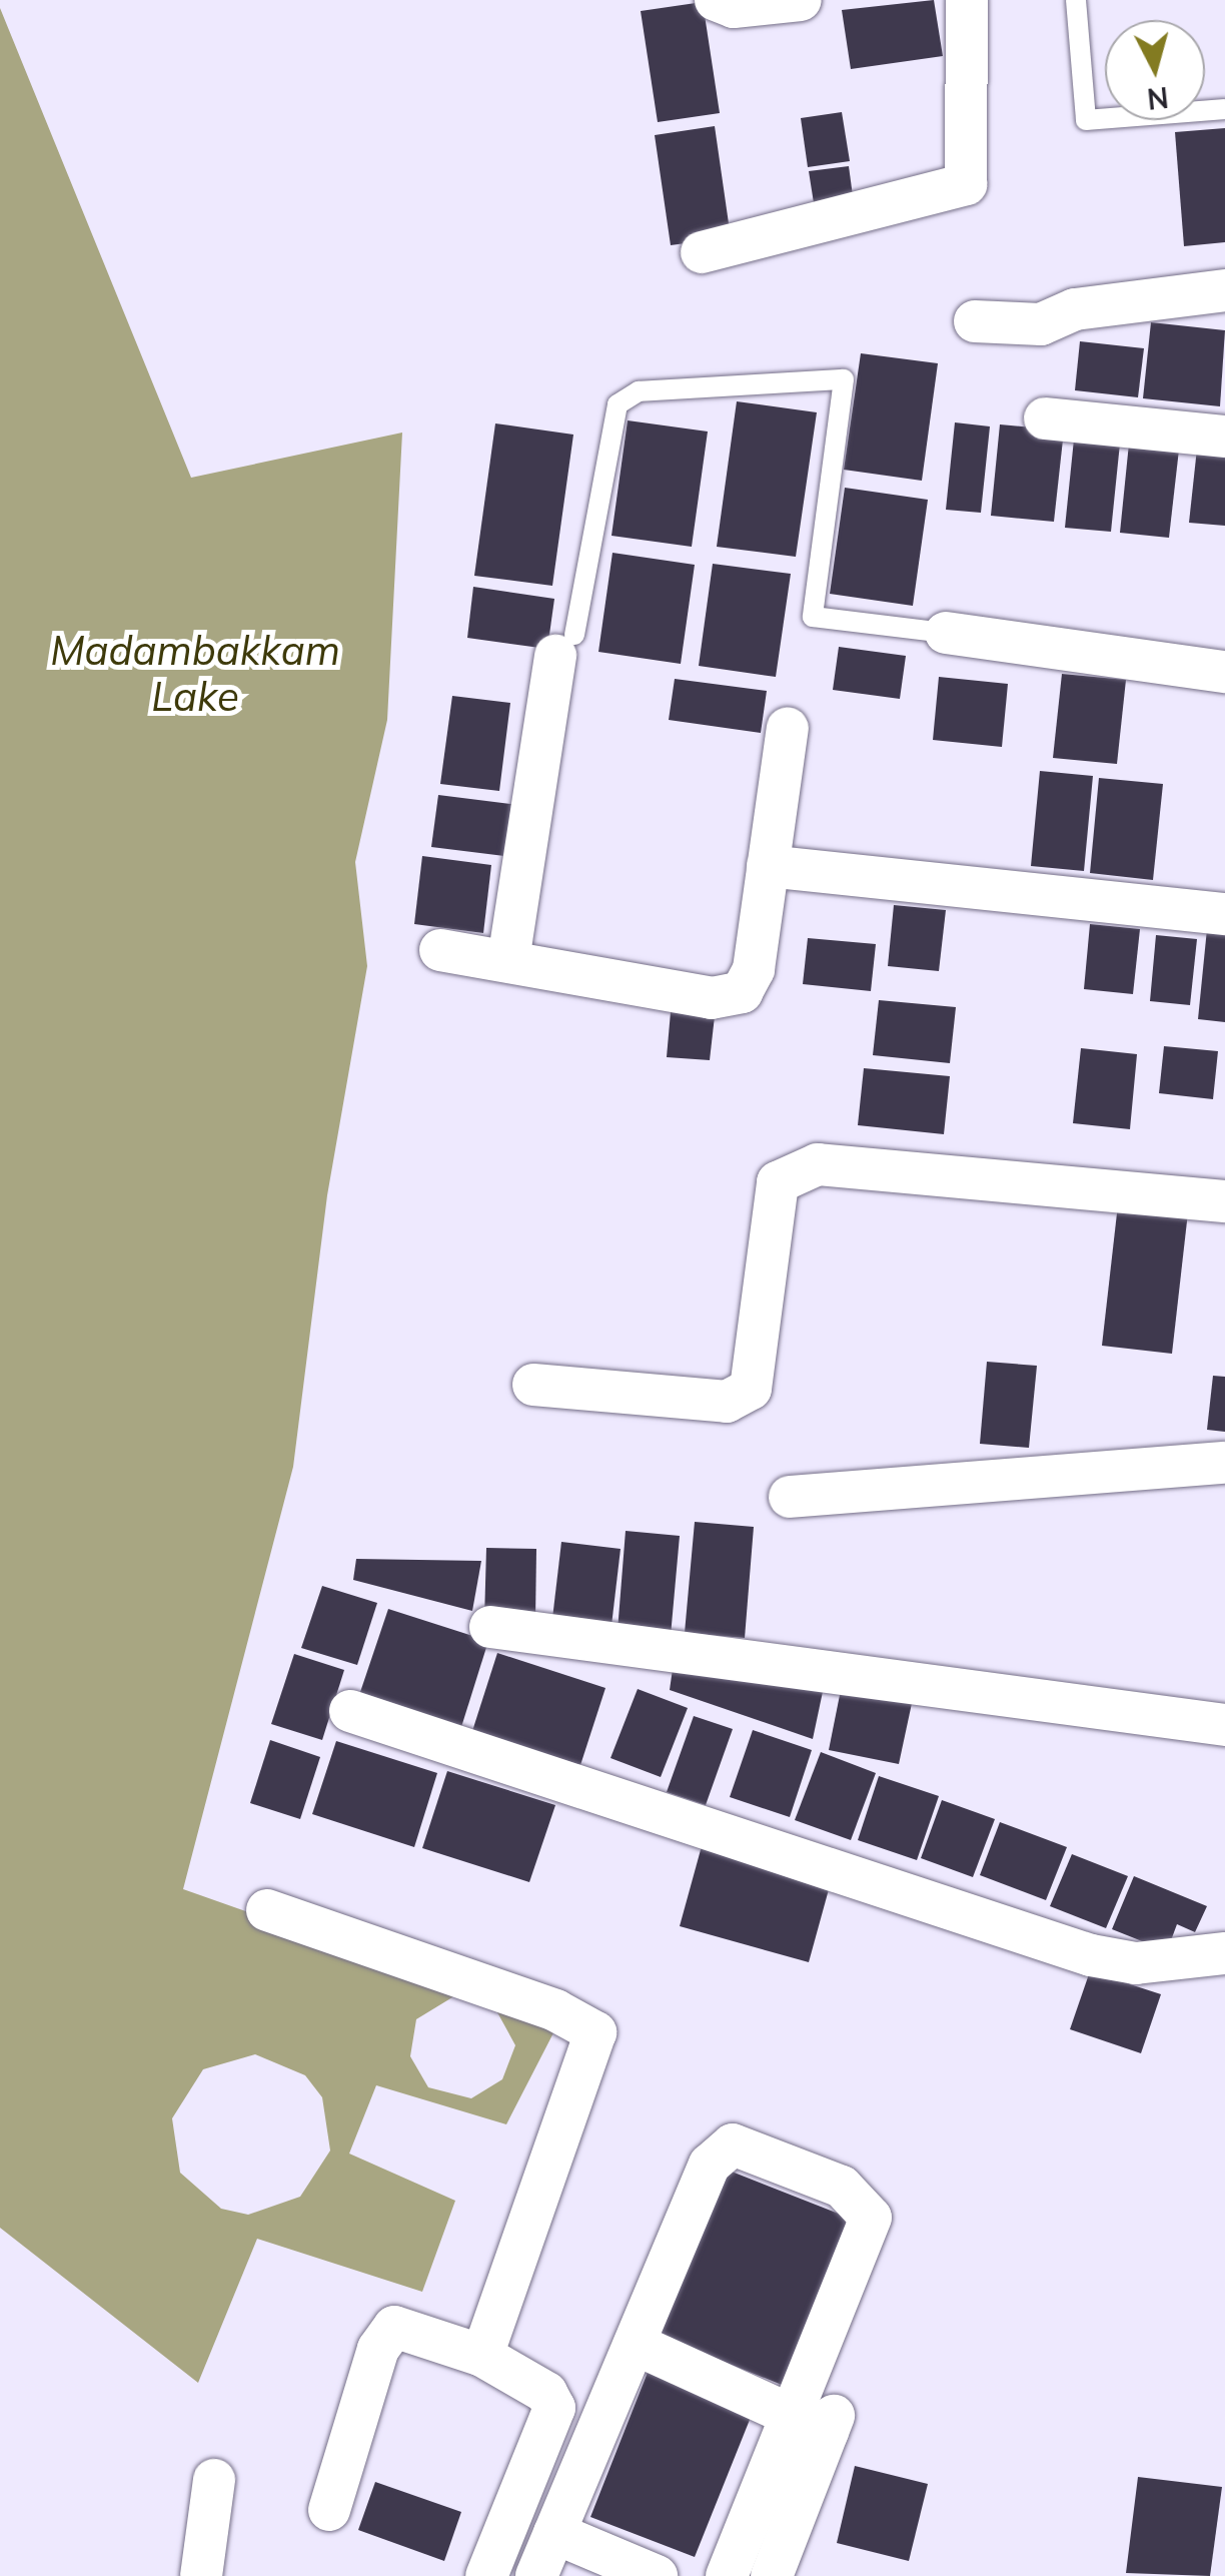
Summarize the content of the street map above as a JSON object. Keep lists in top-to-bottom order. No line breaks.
{"water":["Madambakkam Lake"],"north":"bottom"}
